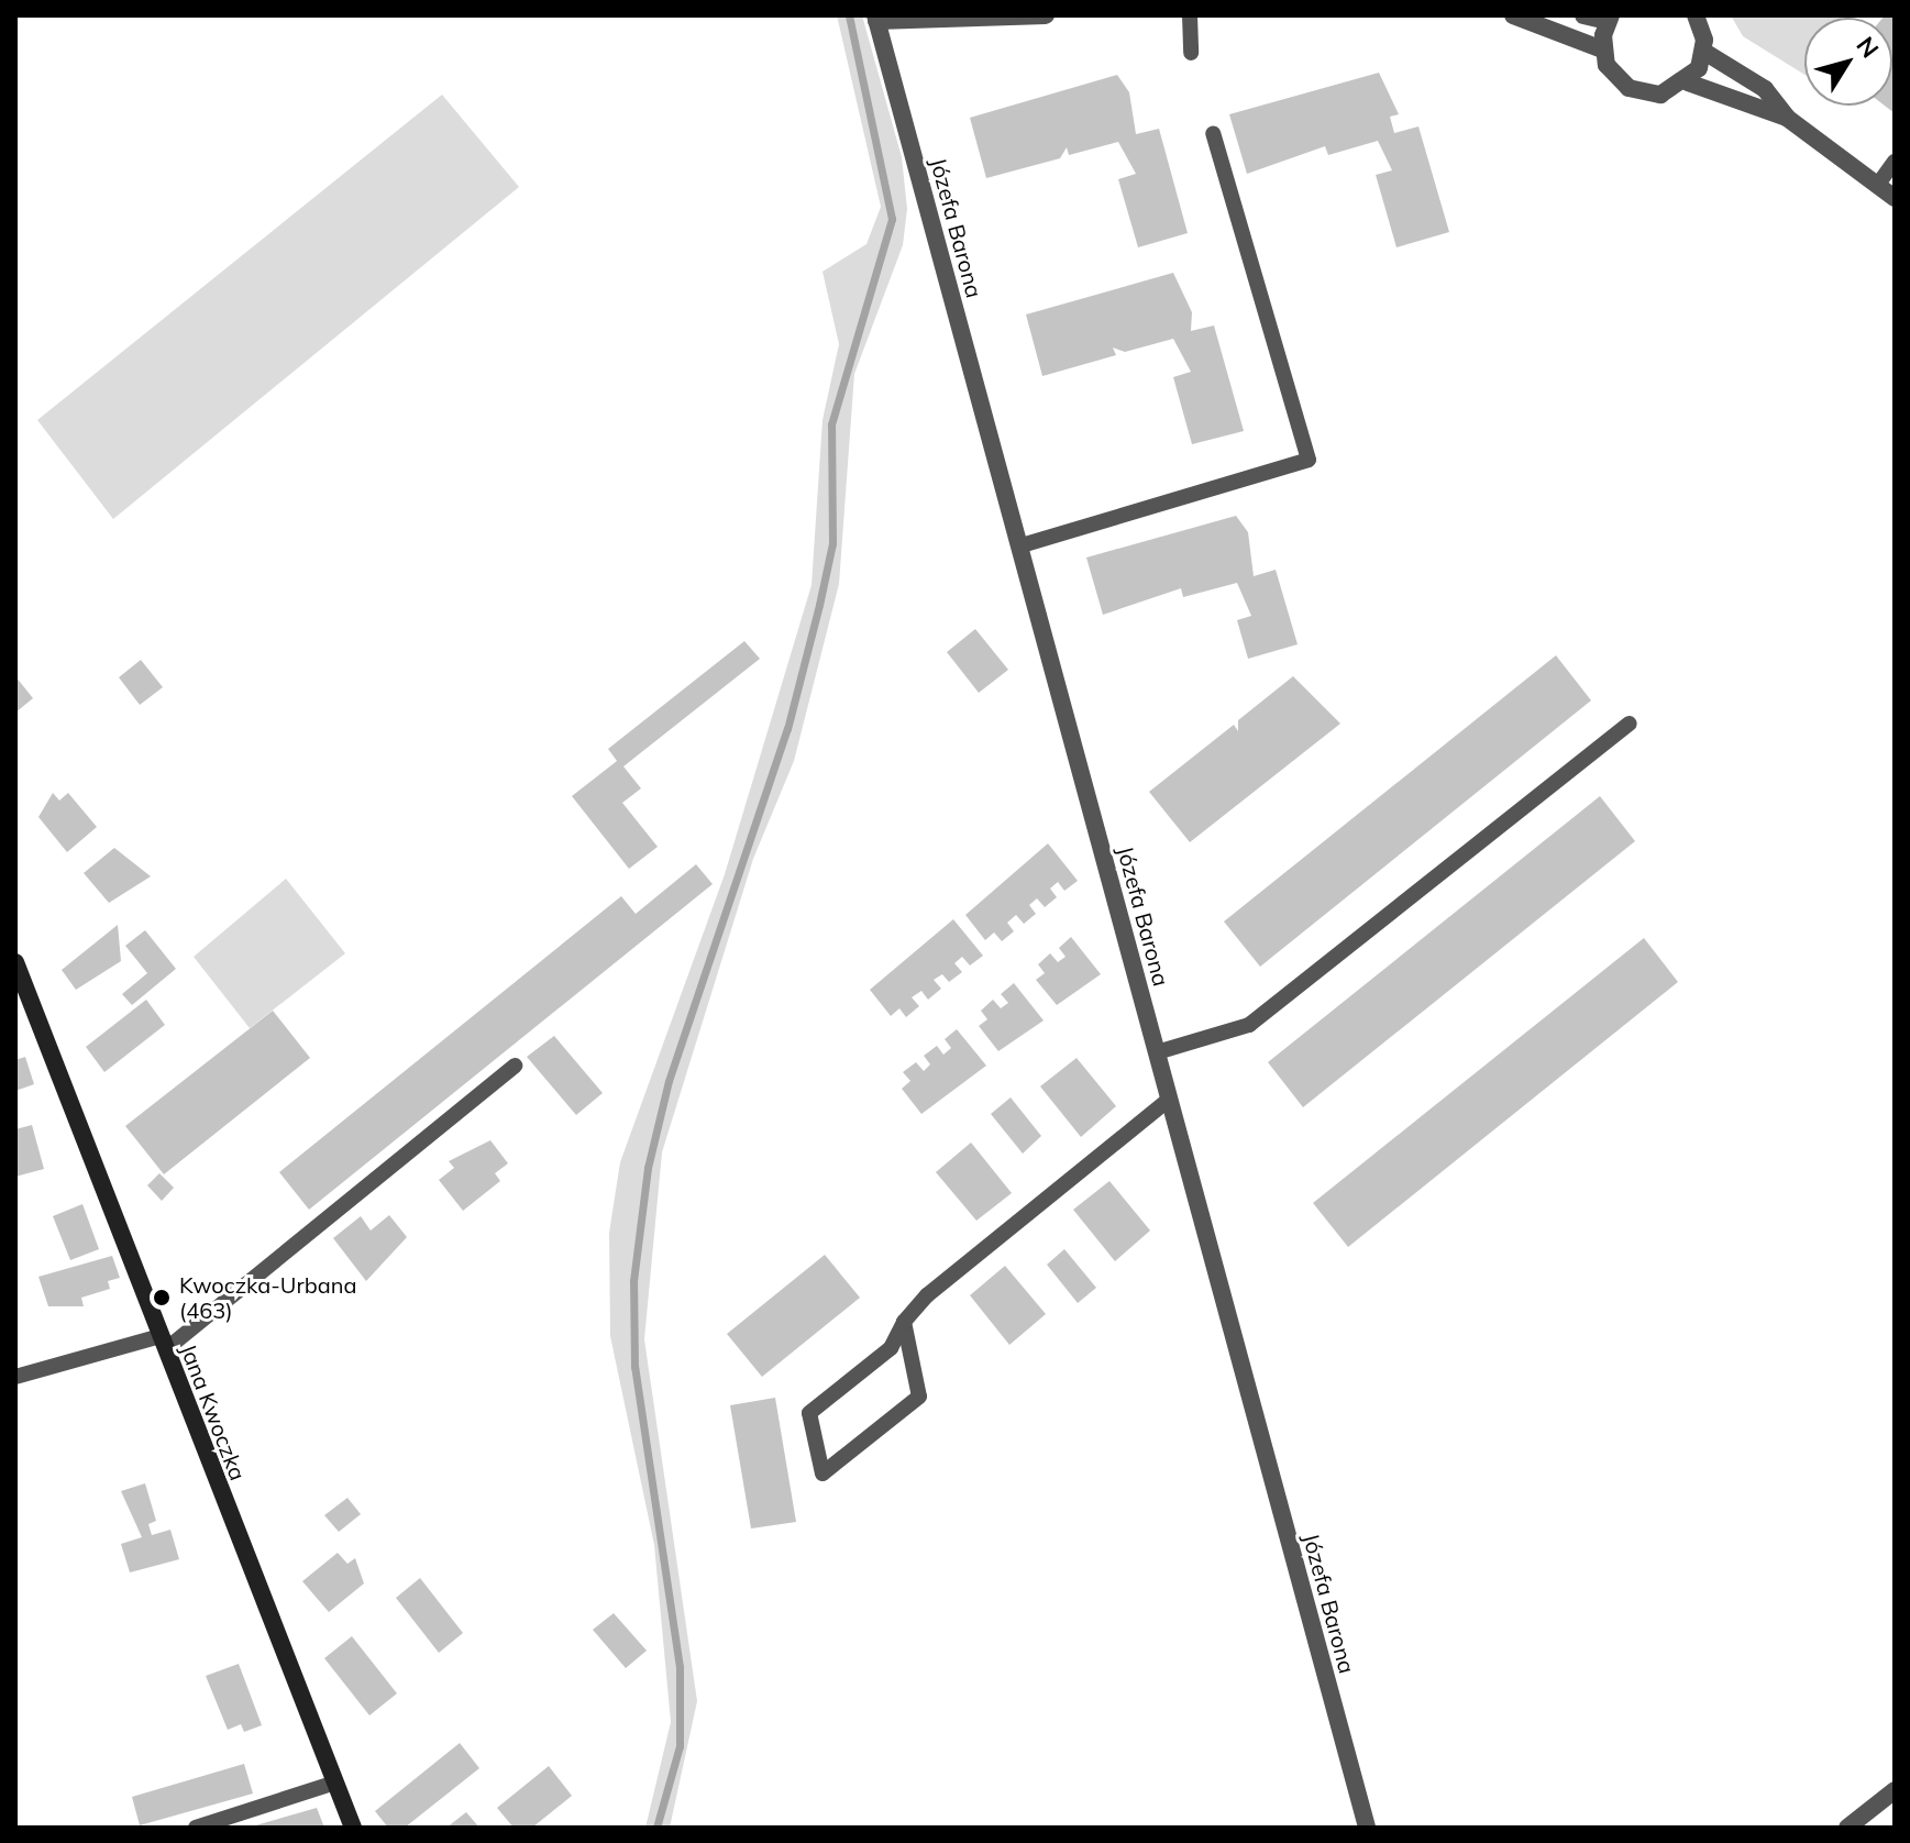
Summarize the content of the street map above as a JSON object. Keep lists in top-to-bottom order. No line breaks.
{"streets":{"street":["Józefa Barona","Jana Kwoczka"]},"places":["Kwoczka-Urbana (463)"],"north":"top right"}
